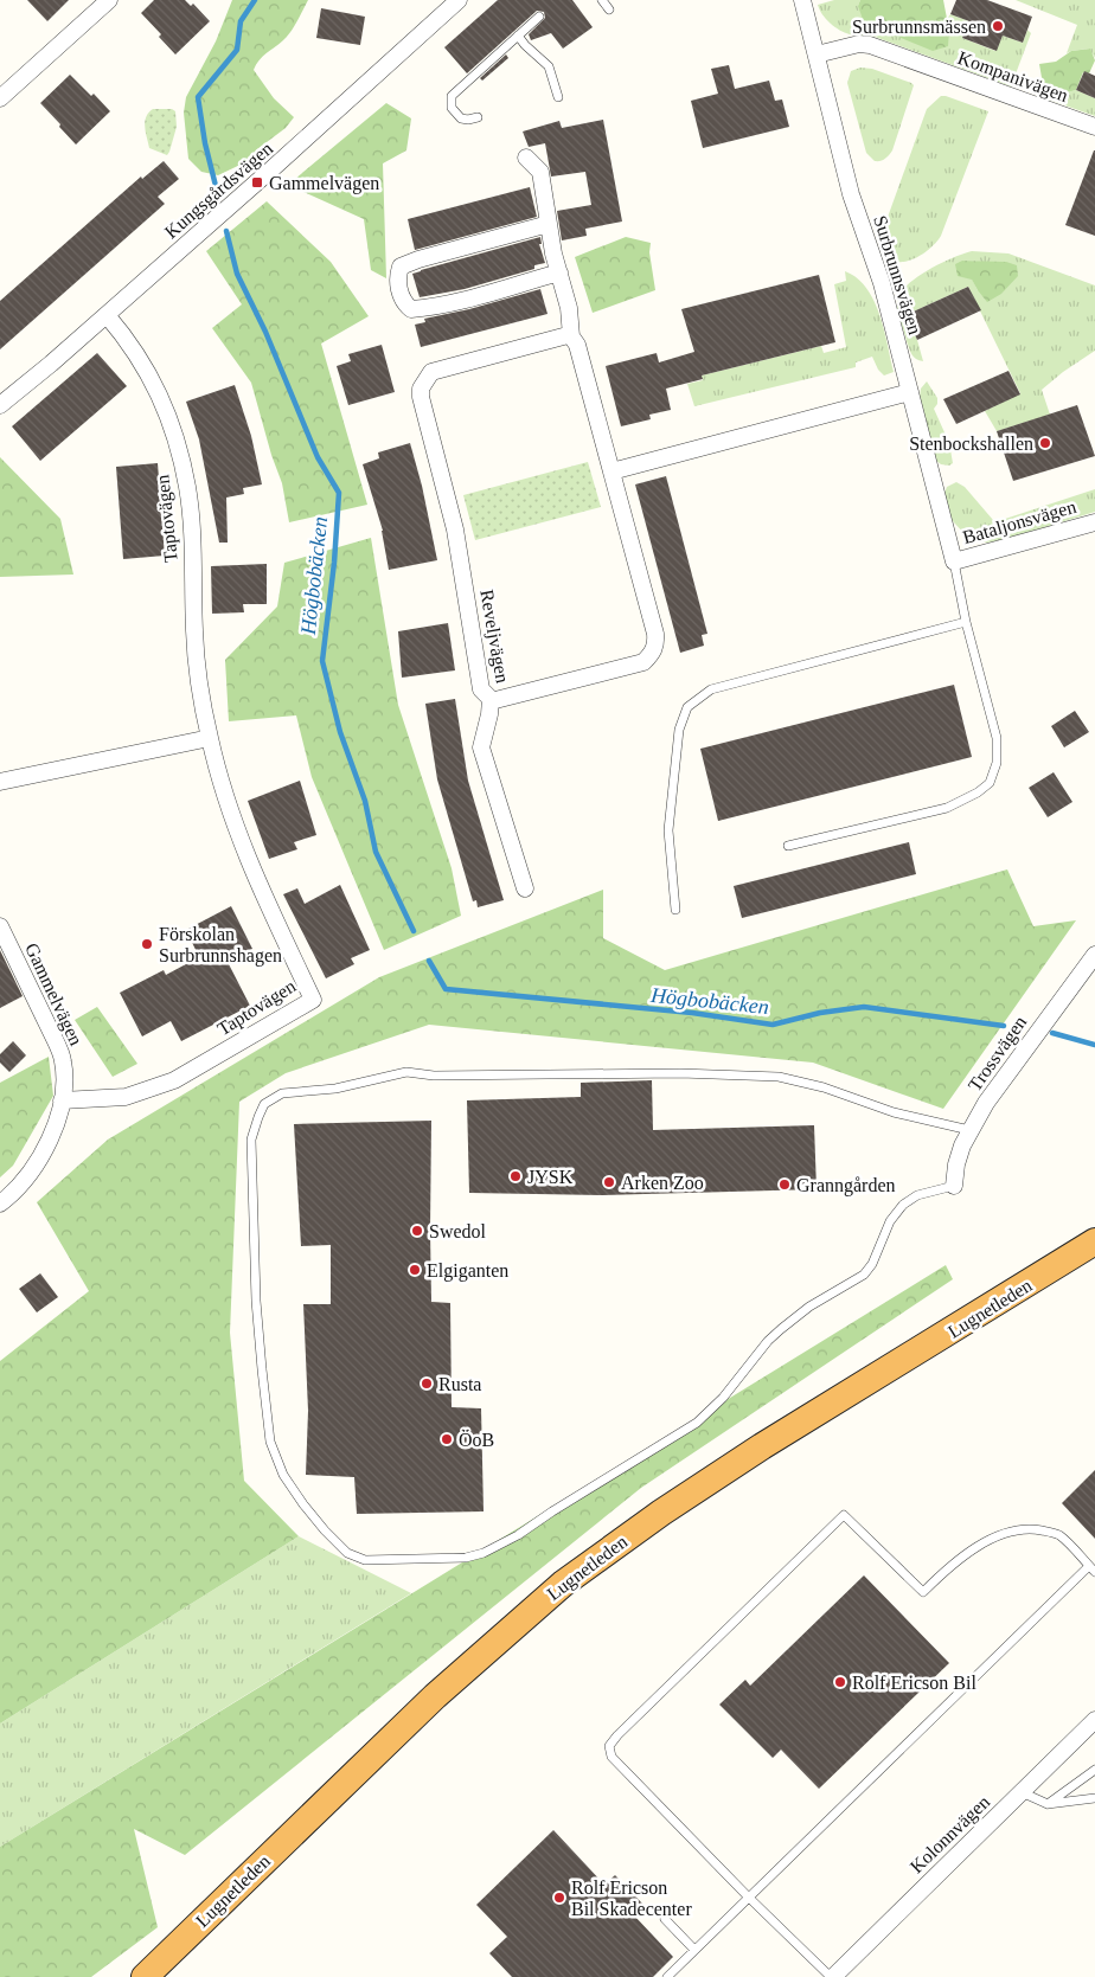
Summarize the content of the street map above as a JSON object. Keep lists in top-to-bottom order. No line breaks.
{"streets":{"highway":["Lugnetleden"],"street":["Kompanivägen","Kungsgårdsvägen","Surbrunnsvägen","Taptovägen","Bataljonsvägen","Reveljvägen","Gammelvägen","Trossvägen","Kolonnvägen"]},"crossings":[["Kompanivägen","Surbrunnsvägen"],["Kungsgårdsvägen","Taptovägen"],["Surbrunnsvägen","Bataljonsvägen"],["Taptovägen","Gammelvägen"]],"water":["Högbobäcken"],"places":{"other":["Surbrunnsmässen","Stenbockshallen","Förskolan Surbrunnshagen","JYSK","Arken Zoo","Granngården","Swedol","Elgiganten","Rusta","ÖoB","Rolf Ericson Bil","Rolf Ericson Bil Skadecenter"],"transit":["Gammelvägen"]}}
